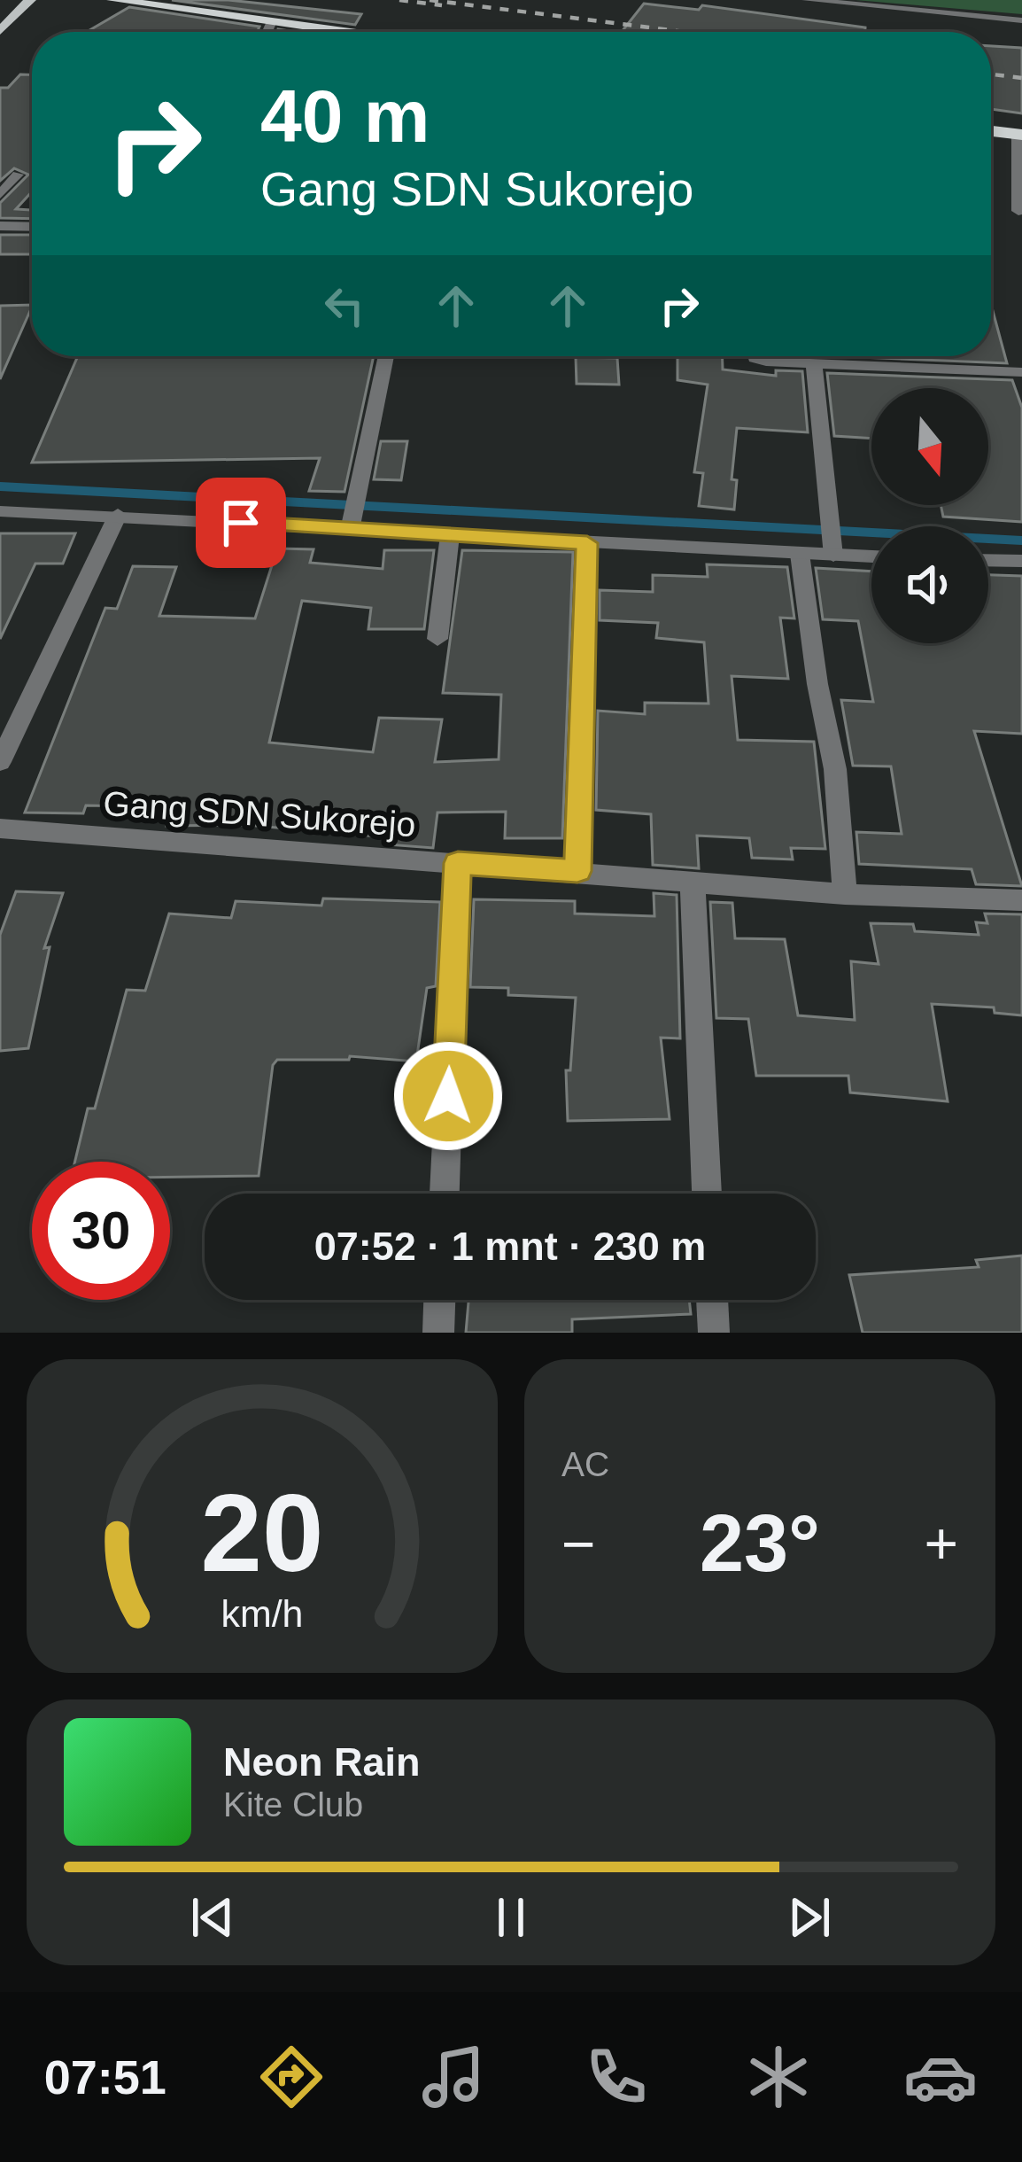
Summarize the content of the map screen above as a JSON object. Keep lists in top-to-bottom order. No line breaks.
{"streets":{"street":["Gang SDN Sukorejo"]},"north":"bottom","page":{"turn":["40 m","Gang SDN Sukorejo"],"limit":"30","trip":"07:52 · 1 mnt · 230 m","tile":"AC","heat":["−","23°","+"],"song":["Neon Rain","Kite Club"],"tabs":"07:51","gauge":["20","km/h"]}}
